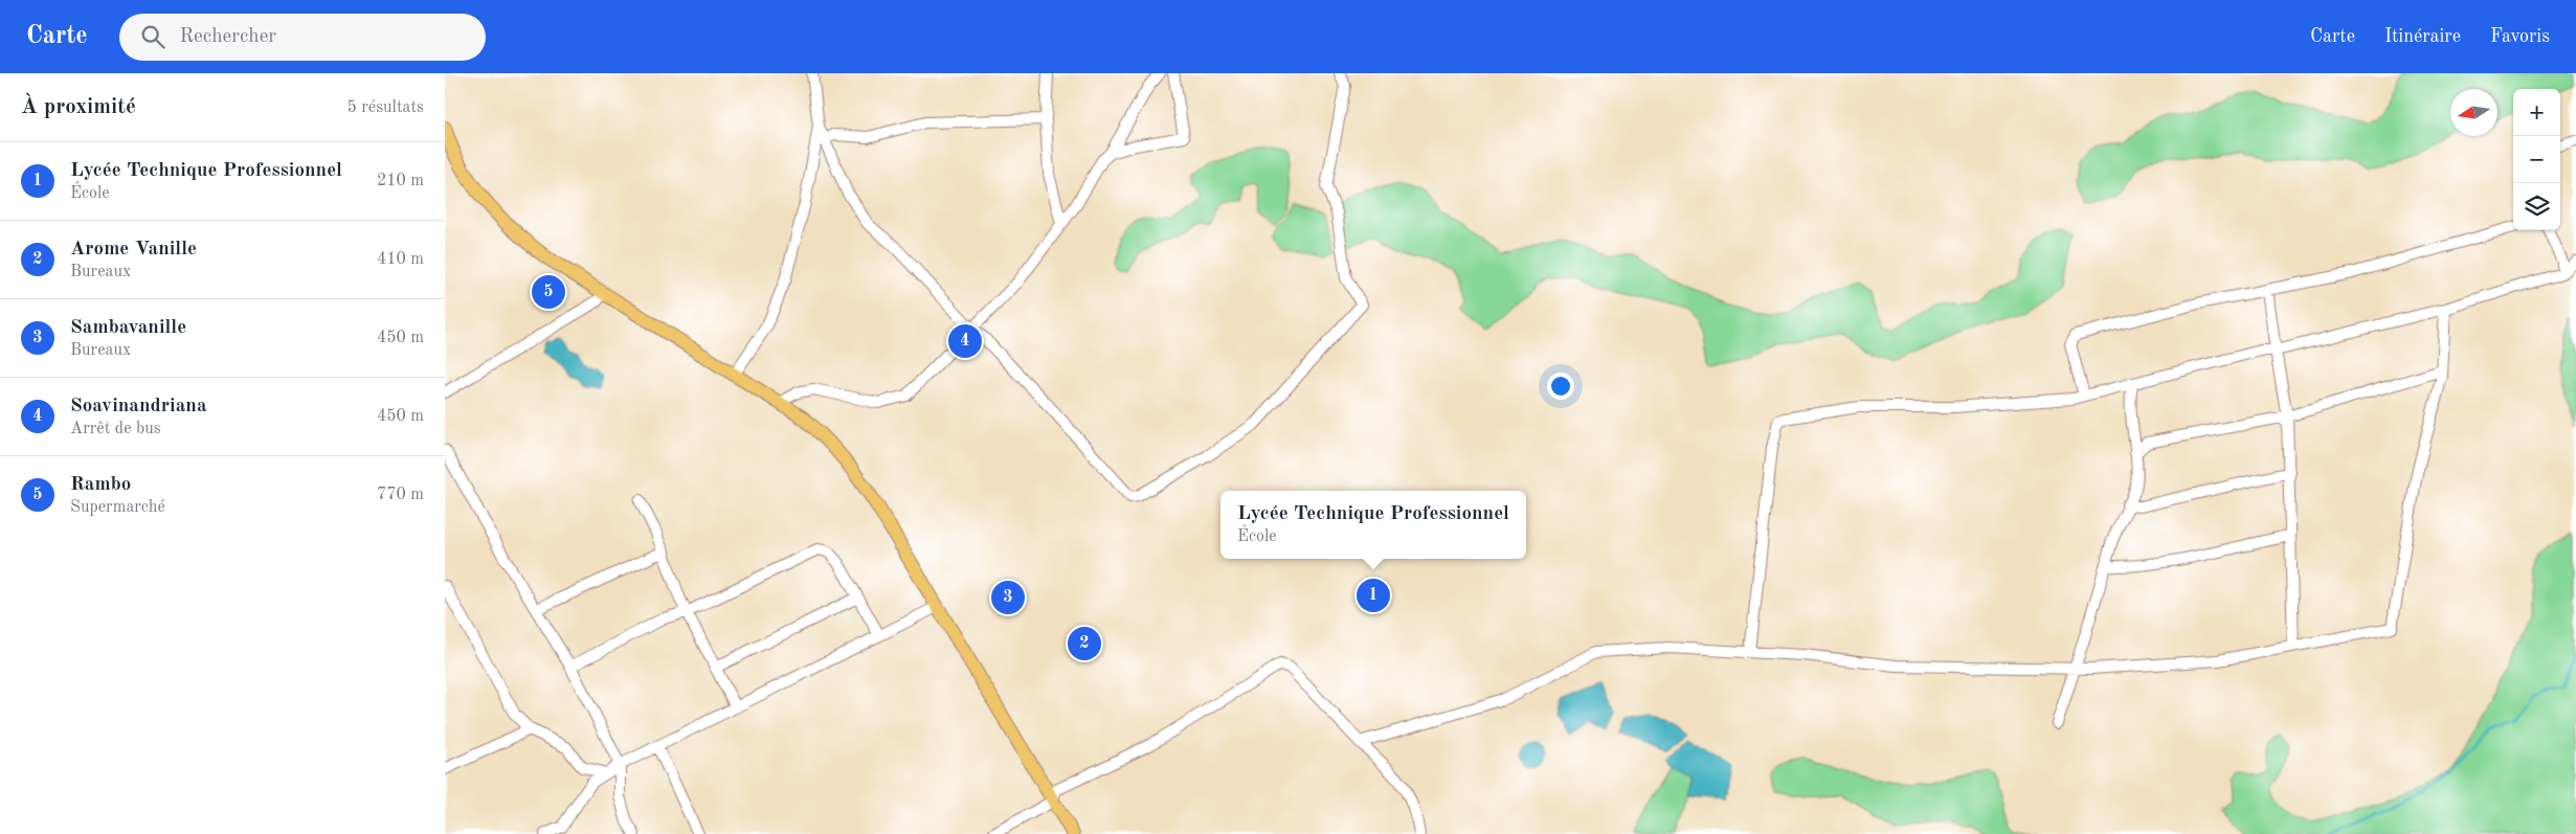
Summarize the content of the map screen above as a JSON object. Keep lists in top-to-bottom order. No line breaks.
{"north":"left","page":{"header":"Carte","search":"Rechercher","nav":["Carte","Itinéraire","Favoris"],"heading":["À proximité","5 résultats"],"map_buttons":["+","−"],"list":[{"mark":"1","name":"Lycée Technique Professionnel","note":"École","value":"210 m"},{"mark":"2","name":"Arome Vanille","note":"Bureaux","value":"410 m"},{"mark":"3","name":"Sambavanille","note":"Bureaux","value":"450 m"},{"mark":"4","name":"Soavinandriana","note":"Arrêt de bus","value":"450 m"},{"mark":"5","name":"Rambo","note":"Supermarché","value":"770 m"}],"pins":["5","4","1","3","2"],"popup":["Lycée Technique Professionnel","École"]}}
